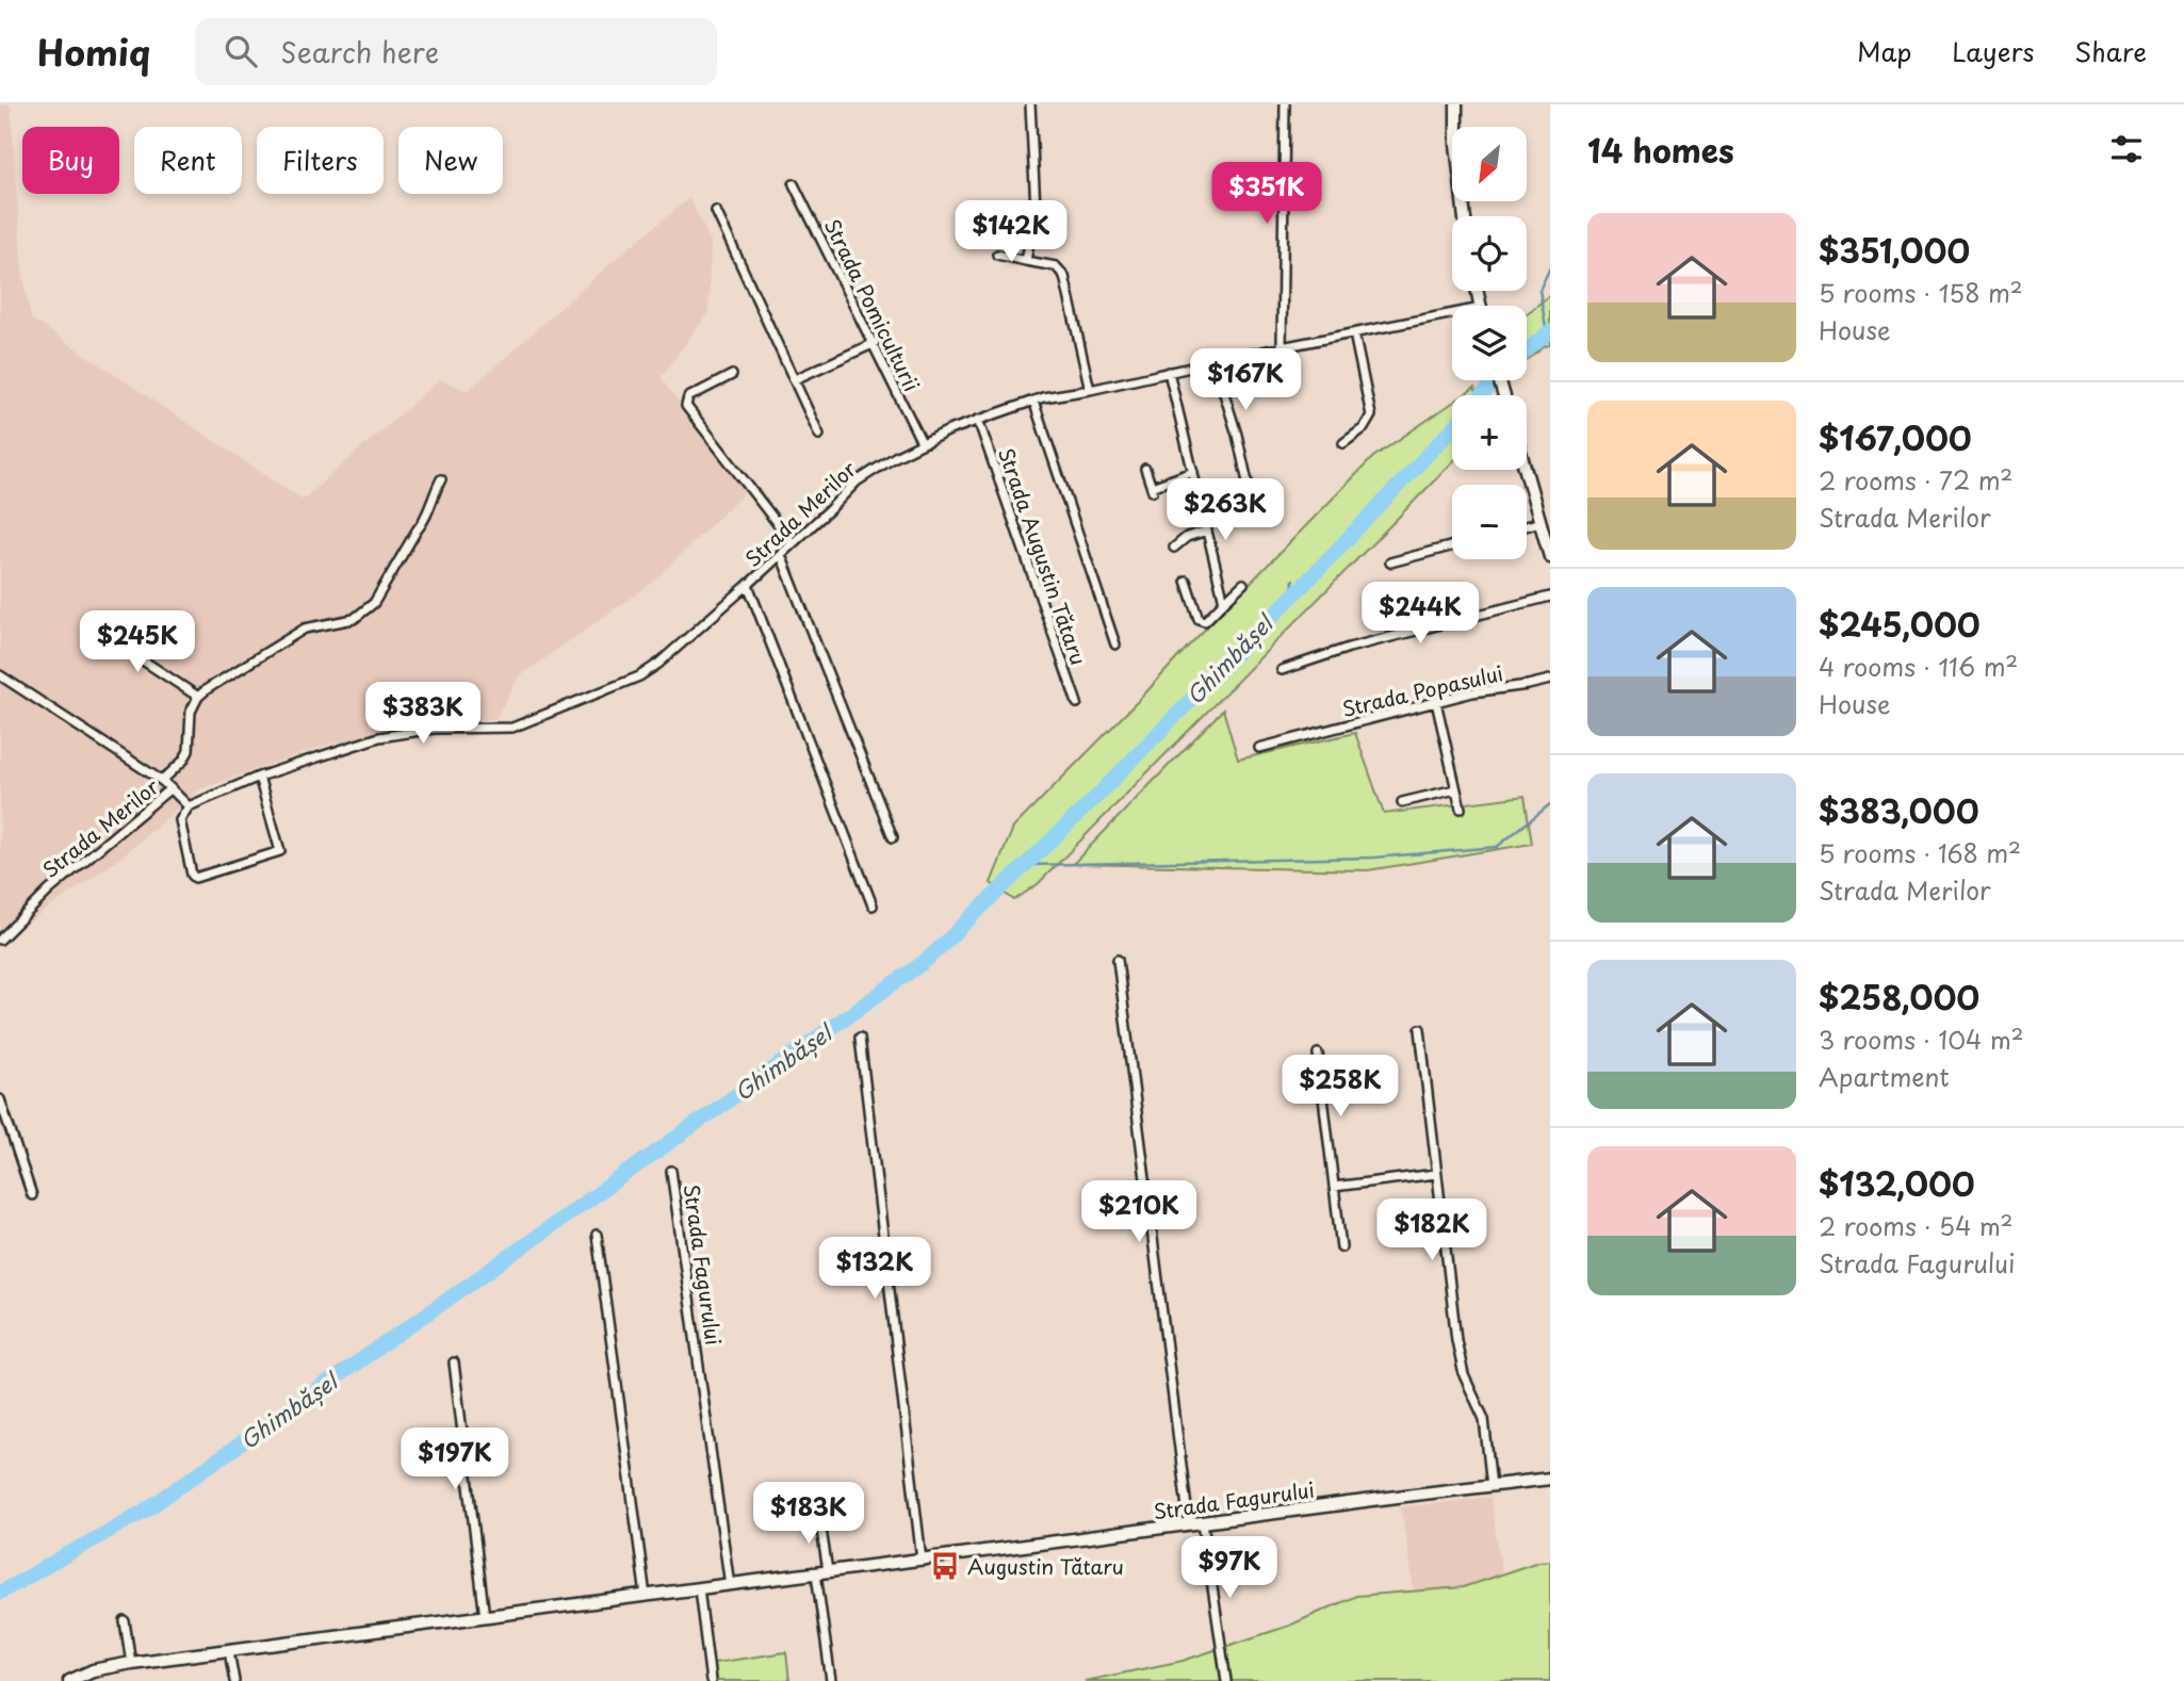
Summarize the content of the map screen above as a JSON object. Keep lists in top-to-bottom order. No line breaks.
{"streets":{"street":["Strada Pomiculturii","Strada Merilor","Strada Augustin Tătaru","Strada Popasului","Strada Fagurului"]},"crossings":[["Strada Pomiculturii","Strada Merilor"],["Strada Merilor","Strada Augustin Tătaru"]],"water":["Ghimbășel"],"places":{"bus stop":["Augustin Tătaru"]},"north":"bottom left","page":{"header":"Homiq","search":"Search here","nav":["Map","Layers","Share"],"heading":"14 homes","map_buttons":["+","−"],"chip":["Buy","Rent","Filters","New"],"price":["$351K","$142K","$167K","$263K","$244K","$245K","$383K","$258K","$210K","$182K","$132K","$197K","$183K","$97K"],"list":[{"name":"$351,000","note":"5 rooms · 158 m² · House"},{"name":"$167,000","note":"2 rooms · 72 m² · Strada Merilor"},{"name":"$245,000","note":"4 rooms · 116 m² · House"},{"name":"$383,000","note":"5 rooms · 168 m² · Strada Merilor"},{"name":"$258,000","note":"3 rooms · 104 m² · Apartment"},{"name":"$132,000","note":"2 rooms · 54 m² · Strada Fagurului"}]}}
